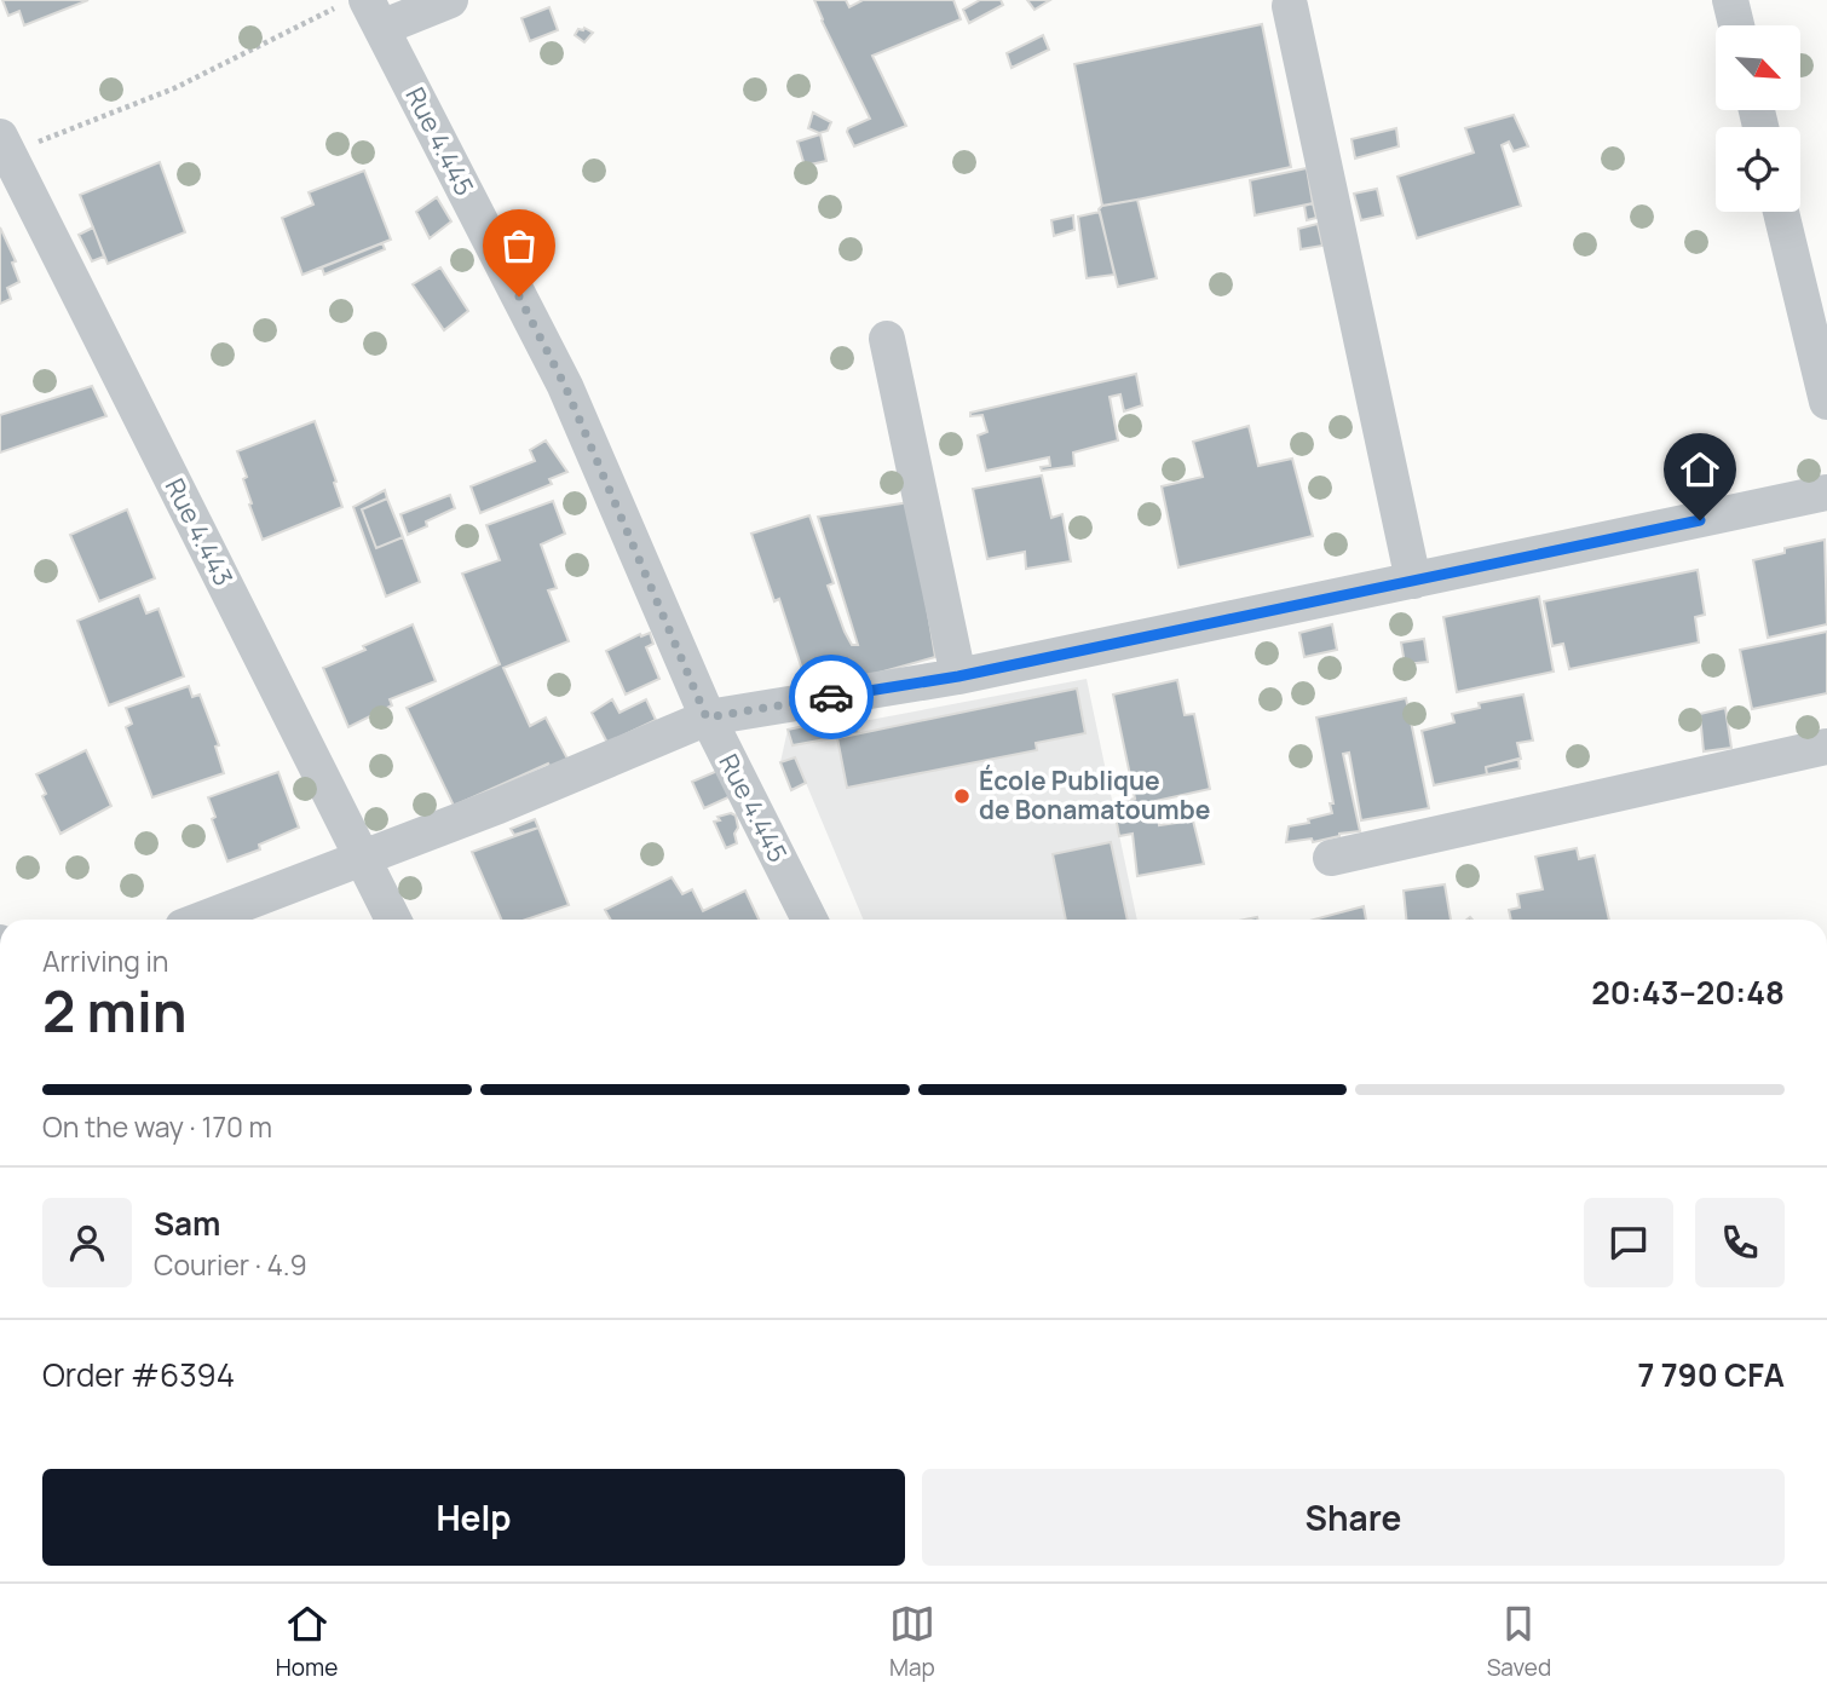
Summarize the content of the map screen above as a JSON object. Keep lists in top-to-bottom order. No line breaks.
{"streets":{"street":["Rue 4.445","Rue 4.443"]},"places":["École Publique de Bonamatoumbe"],"north":"bottom right","page":{"heading":["2 min","Arriving in","20:43–20:48"],"panel":["Sam","Courier · 4.9","Order #6394","7 790 CFA"],"bar":"On the way · 170 m","buttons":["Help","Share"],"tabs":["Home","Map","Saved"]}}
